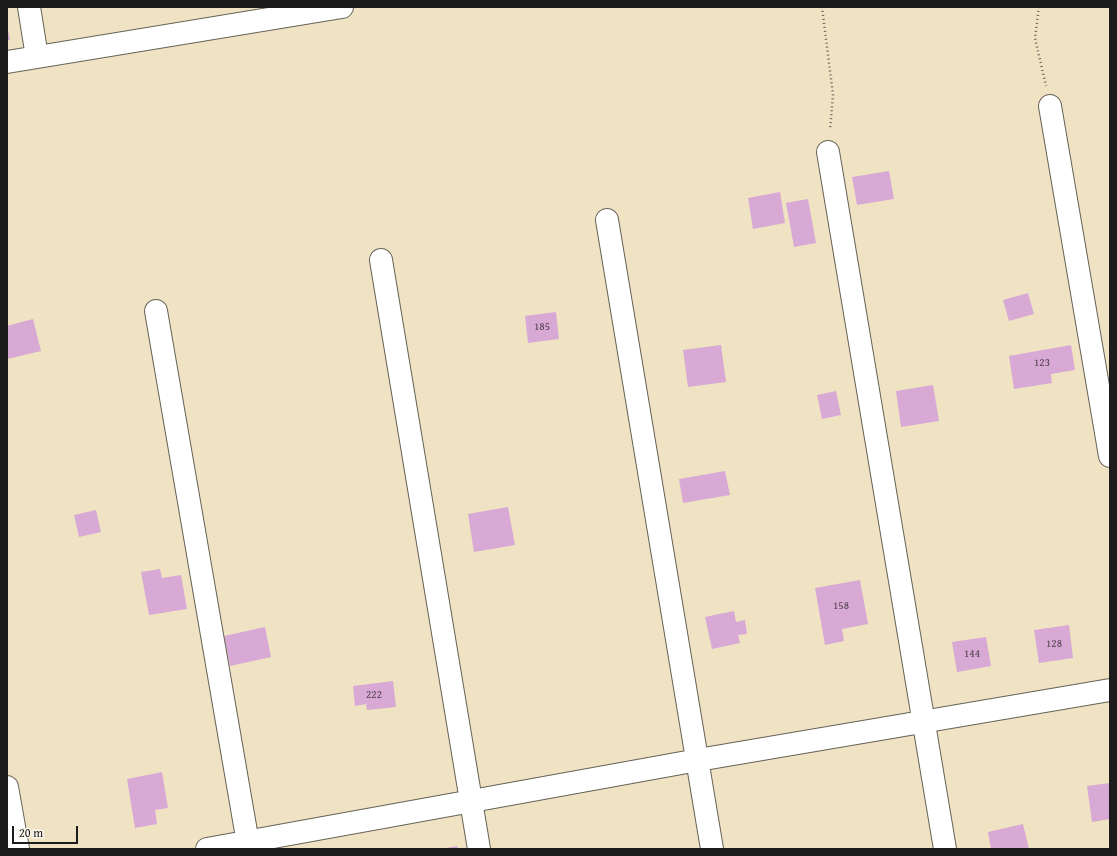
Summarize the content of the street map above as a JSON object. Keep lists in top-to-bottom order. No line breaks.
{"house_numbers":["185","123","158","128","144","222"],"scale_bar":"20 m"}
